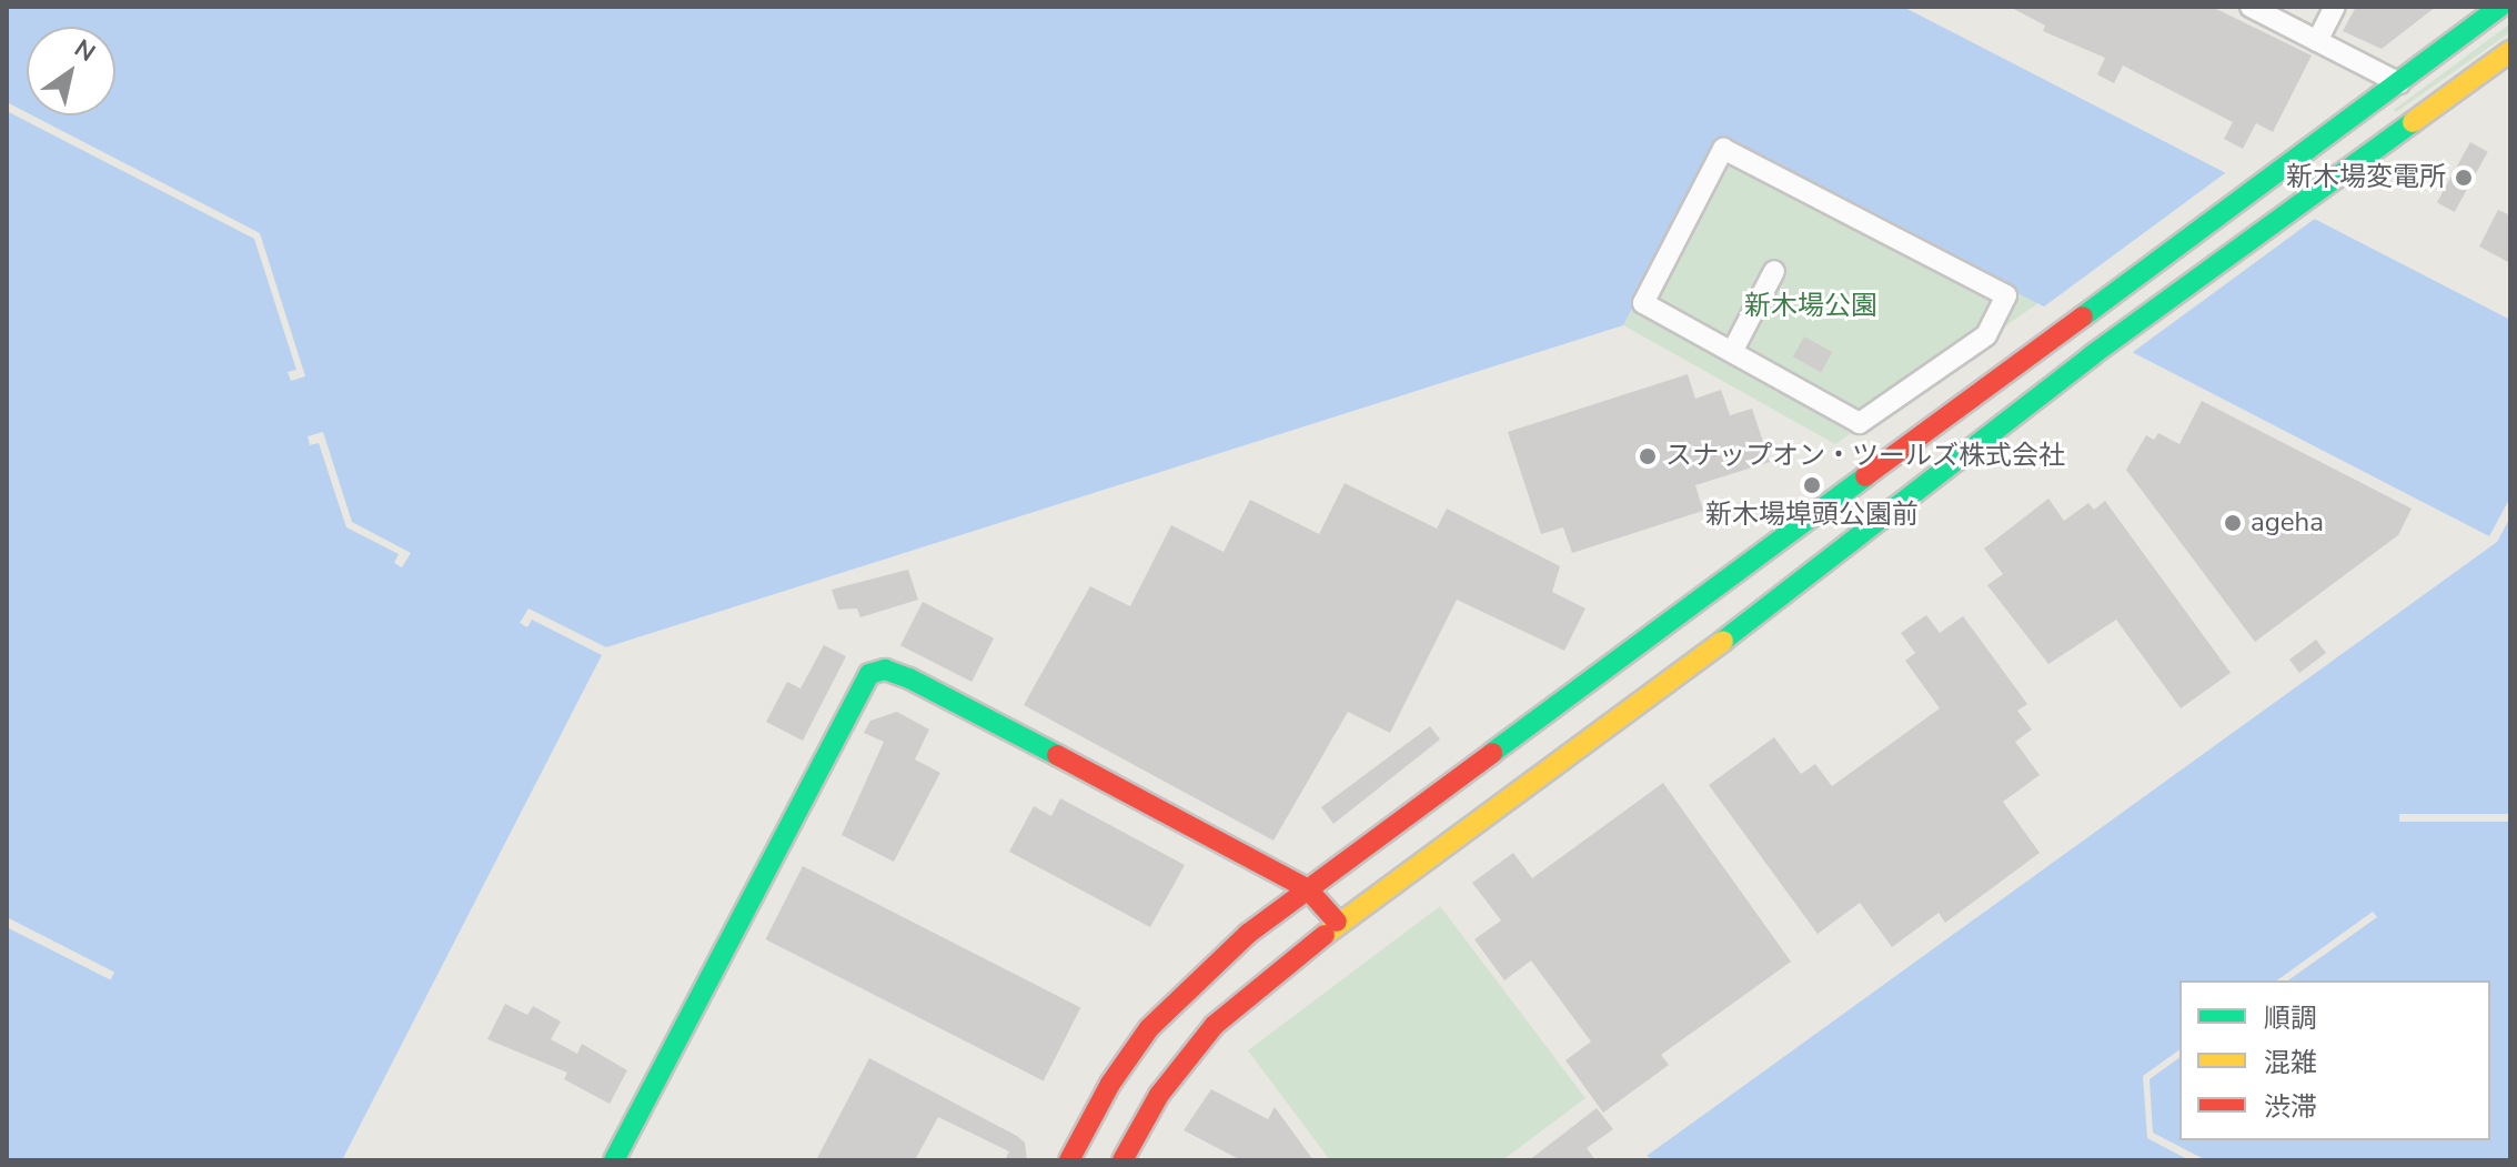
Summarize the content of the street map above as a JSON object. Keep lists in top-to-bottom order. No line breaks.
{"parks":["新木場公園"],"places":["新木場変電所","スナップオン・ツールズ株式会社","新木場埠頭公園前","ageha"],"legend":["順調","混雑","渋滞"],"north":"top right"}
